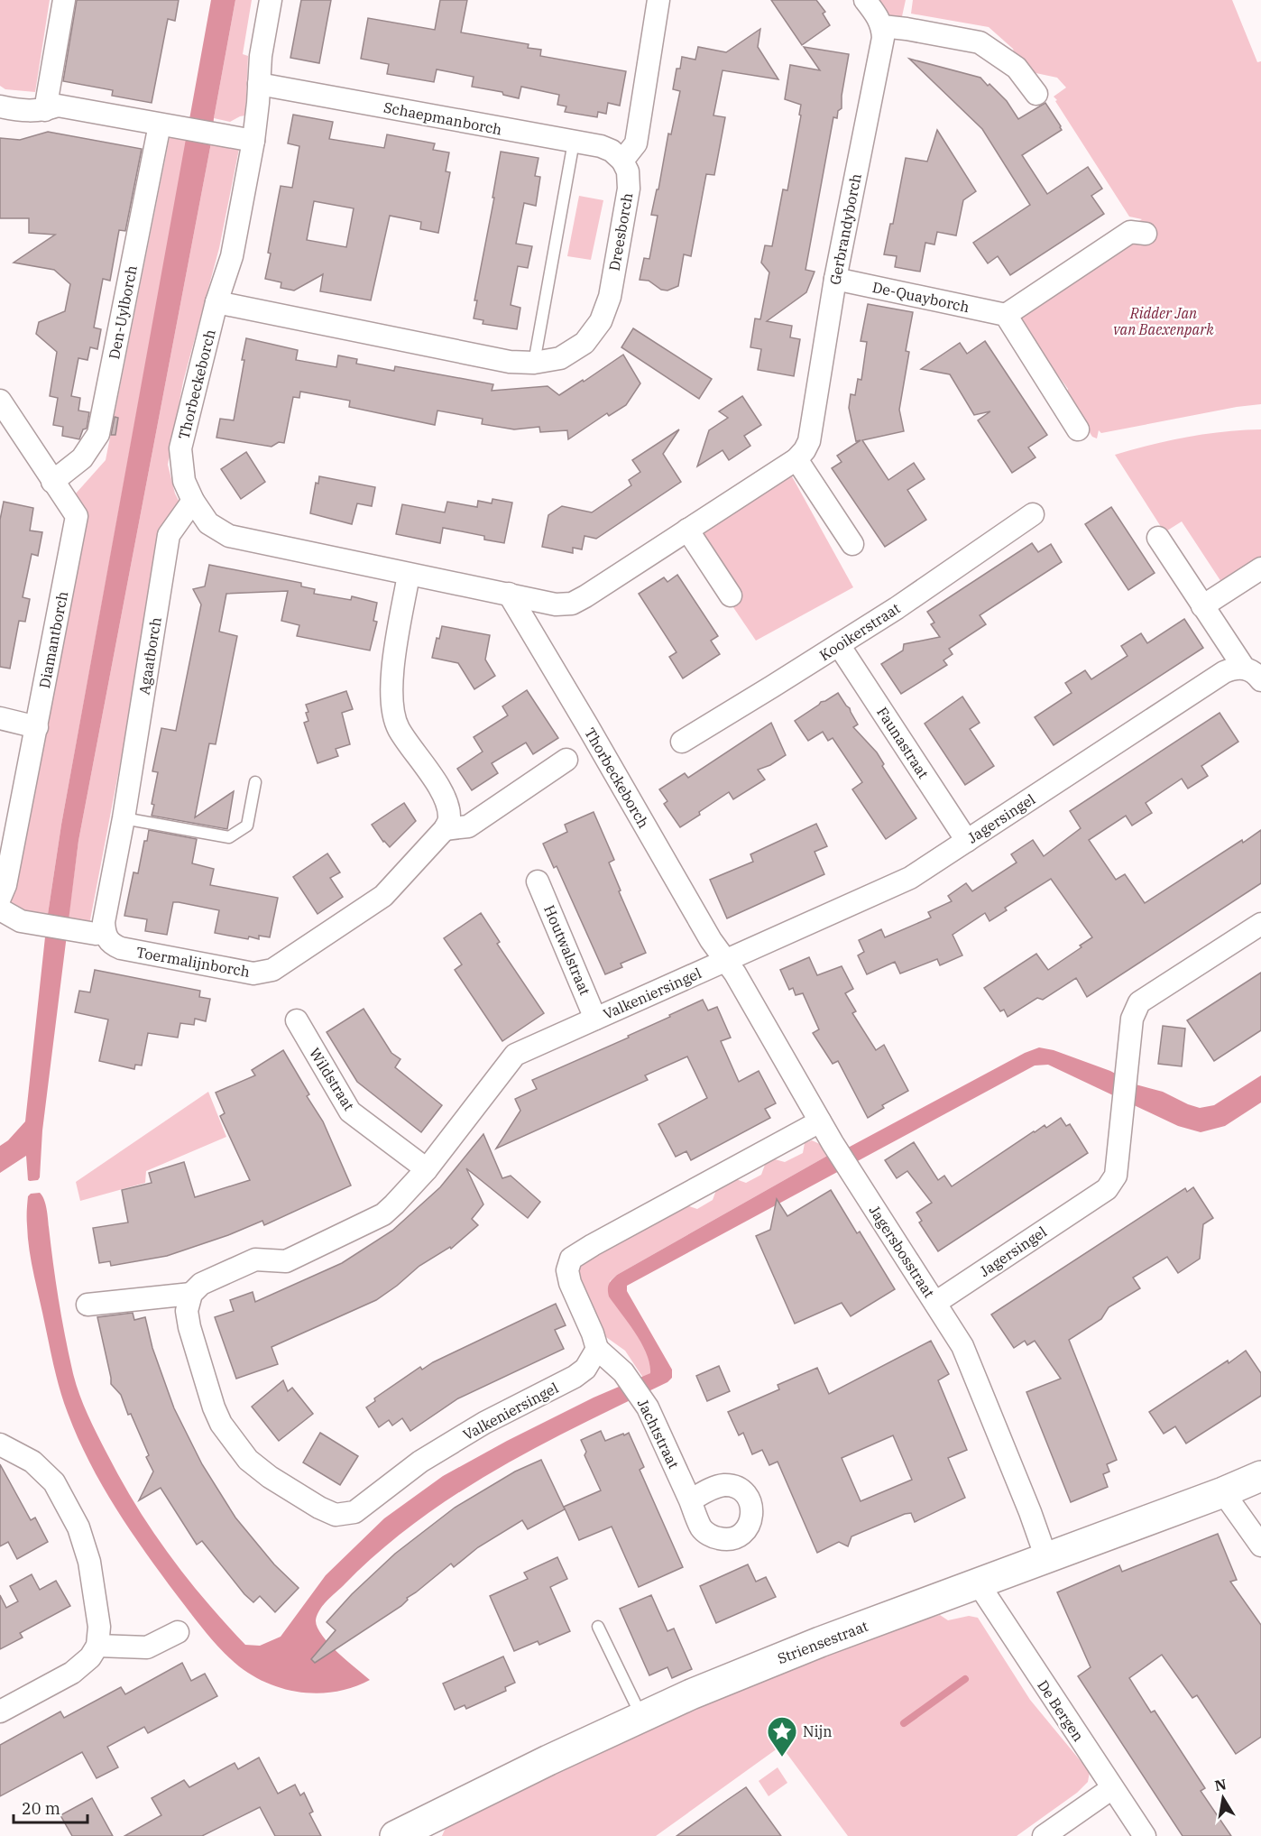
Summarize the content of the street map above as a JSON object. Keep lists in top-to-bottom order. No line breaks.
{"streets":{"street":["Schaepmanborch","Gerbrandyborch","Dreesborch","De-Quayborch","Den-Uylborch","Thorbeckeborch","Kooikerstraat","Diamantborch","Agaatborch","Faunastraat","Jagersingel","Houtwalstraat","Toermalijnborch","Valkeniersingel","Wildstraat","Jagersbosstraat","Jachtstraat","Striensestraat","De Bergen"]},"crossings":[["Schaepmanborch","Dreesborch"],["Schaepmanborch","Thorbeckeborch"],["Gerbrandyborch","De-Quayborch"],["Gerbrandyborch","Thorbeckeborch"],["Dreesborch","Thorbeckeborch"],["Den-Uylborch","Diamantborch"],["Thorbeckeborch","Agaatborch"],["Thorbeckeborch","Jagersingel"],["Thorbeckeborch","Valkeniersingel"],["Thorbeckeborch","Jagersbosstraat"],["Kooikerstraat","Faunastraat"],["Agaatborch","Toermalijnborch"],["Faunastraat","Jagersingel"],["Jagersingel","Valkeniersingel"],["Jagersingel","Jagersbosstraat"],["Houtwalstraat","Valkeniersingel"],["Valkeniersingel","Wildstraat"],["Valkeniersingel","Jagersbosstraat"],["Valkeniersingel","Jachtstraat"],["Jagersbosstraat","Striensestraat"],["Striensestraat","De Bergen"]],"parks":["Ridder Jan van Baexenpark"],"places":{"place":["Nijn"]},"scale_bar":"20 m","north":"top"}
